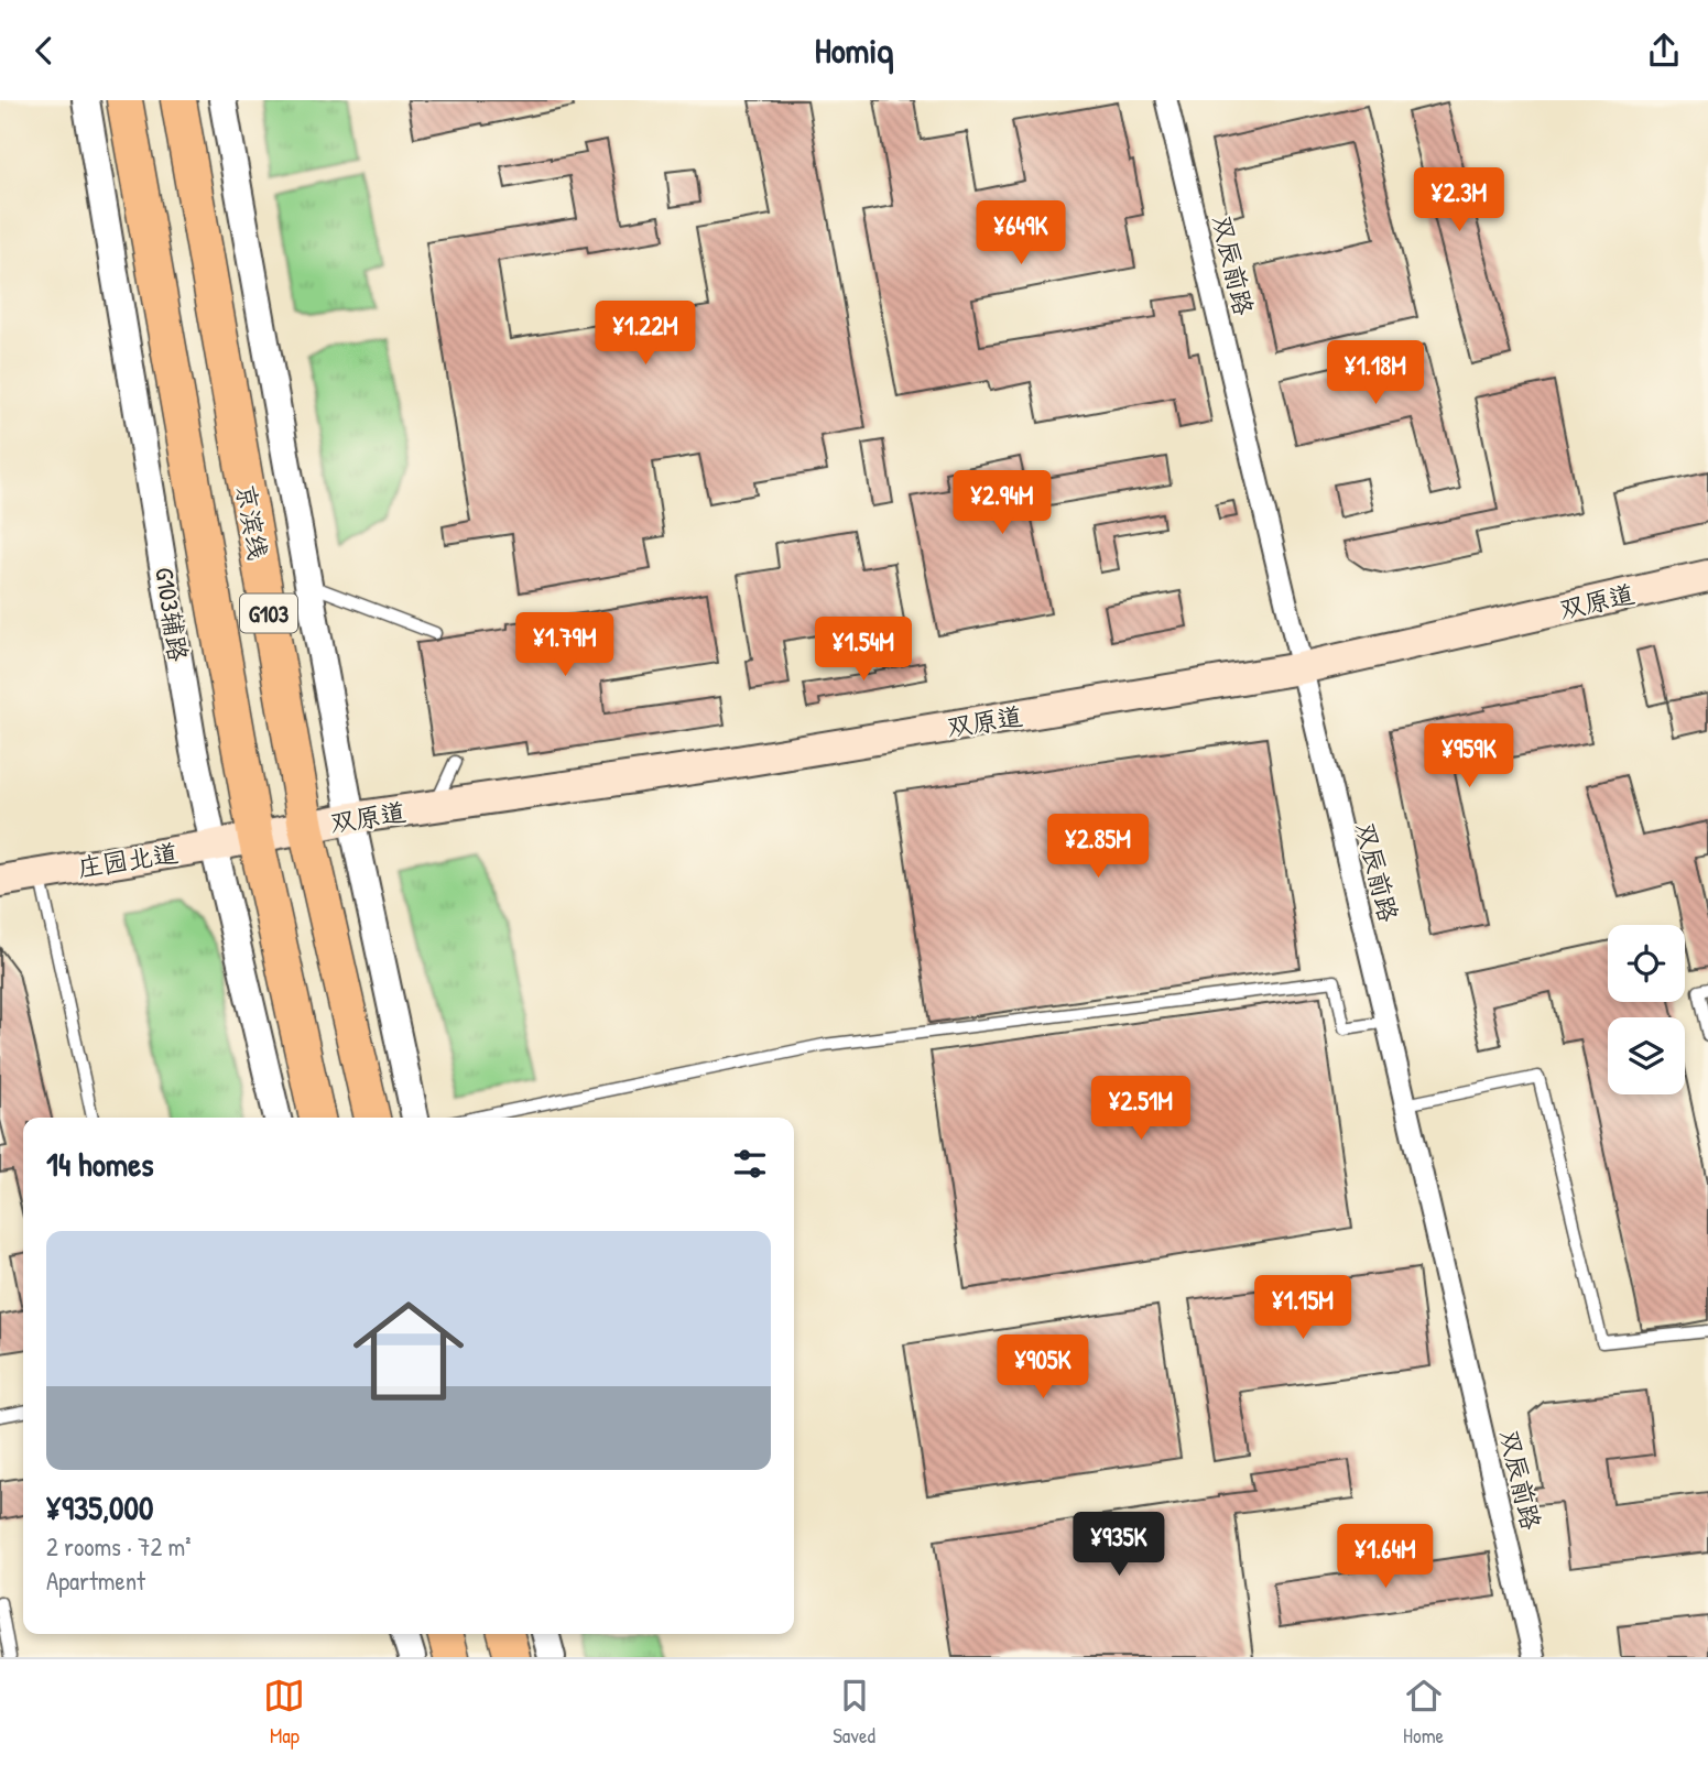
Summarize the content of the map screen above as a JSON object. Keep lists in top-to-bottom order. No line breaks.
{"streets":{"highway":["京滨线","G103"],"main road":["双原道","庄园北道"],"street":["双辰前路","G103辅路"]},"crossings":[["双辰前路","双原道"],["京滨线","双原道"],["京滨线","庄园北道"],["双原道","庄园北道"],["G103辅路","庄园北道"]],"page":{"header":"Homiq","price":["¥2.3M","¥649K","¥1.22M","¥1.18M","¥2.94M","¥1.79M","¥1.54M","¥959K","¥2.85M","¥2.51M","¥1.15M","¥905K","¥935K","¥1.64M"],"heading":"14 homes","list":[{"name":"¥935,000","note":"2 rooms · 72 m² · Apartment"}],"tabs":["Map","Saved","Home"]}}
